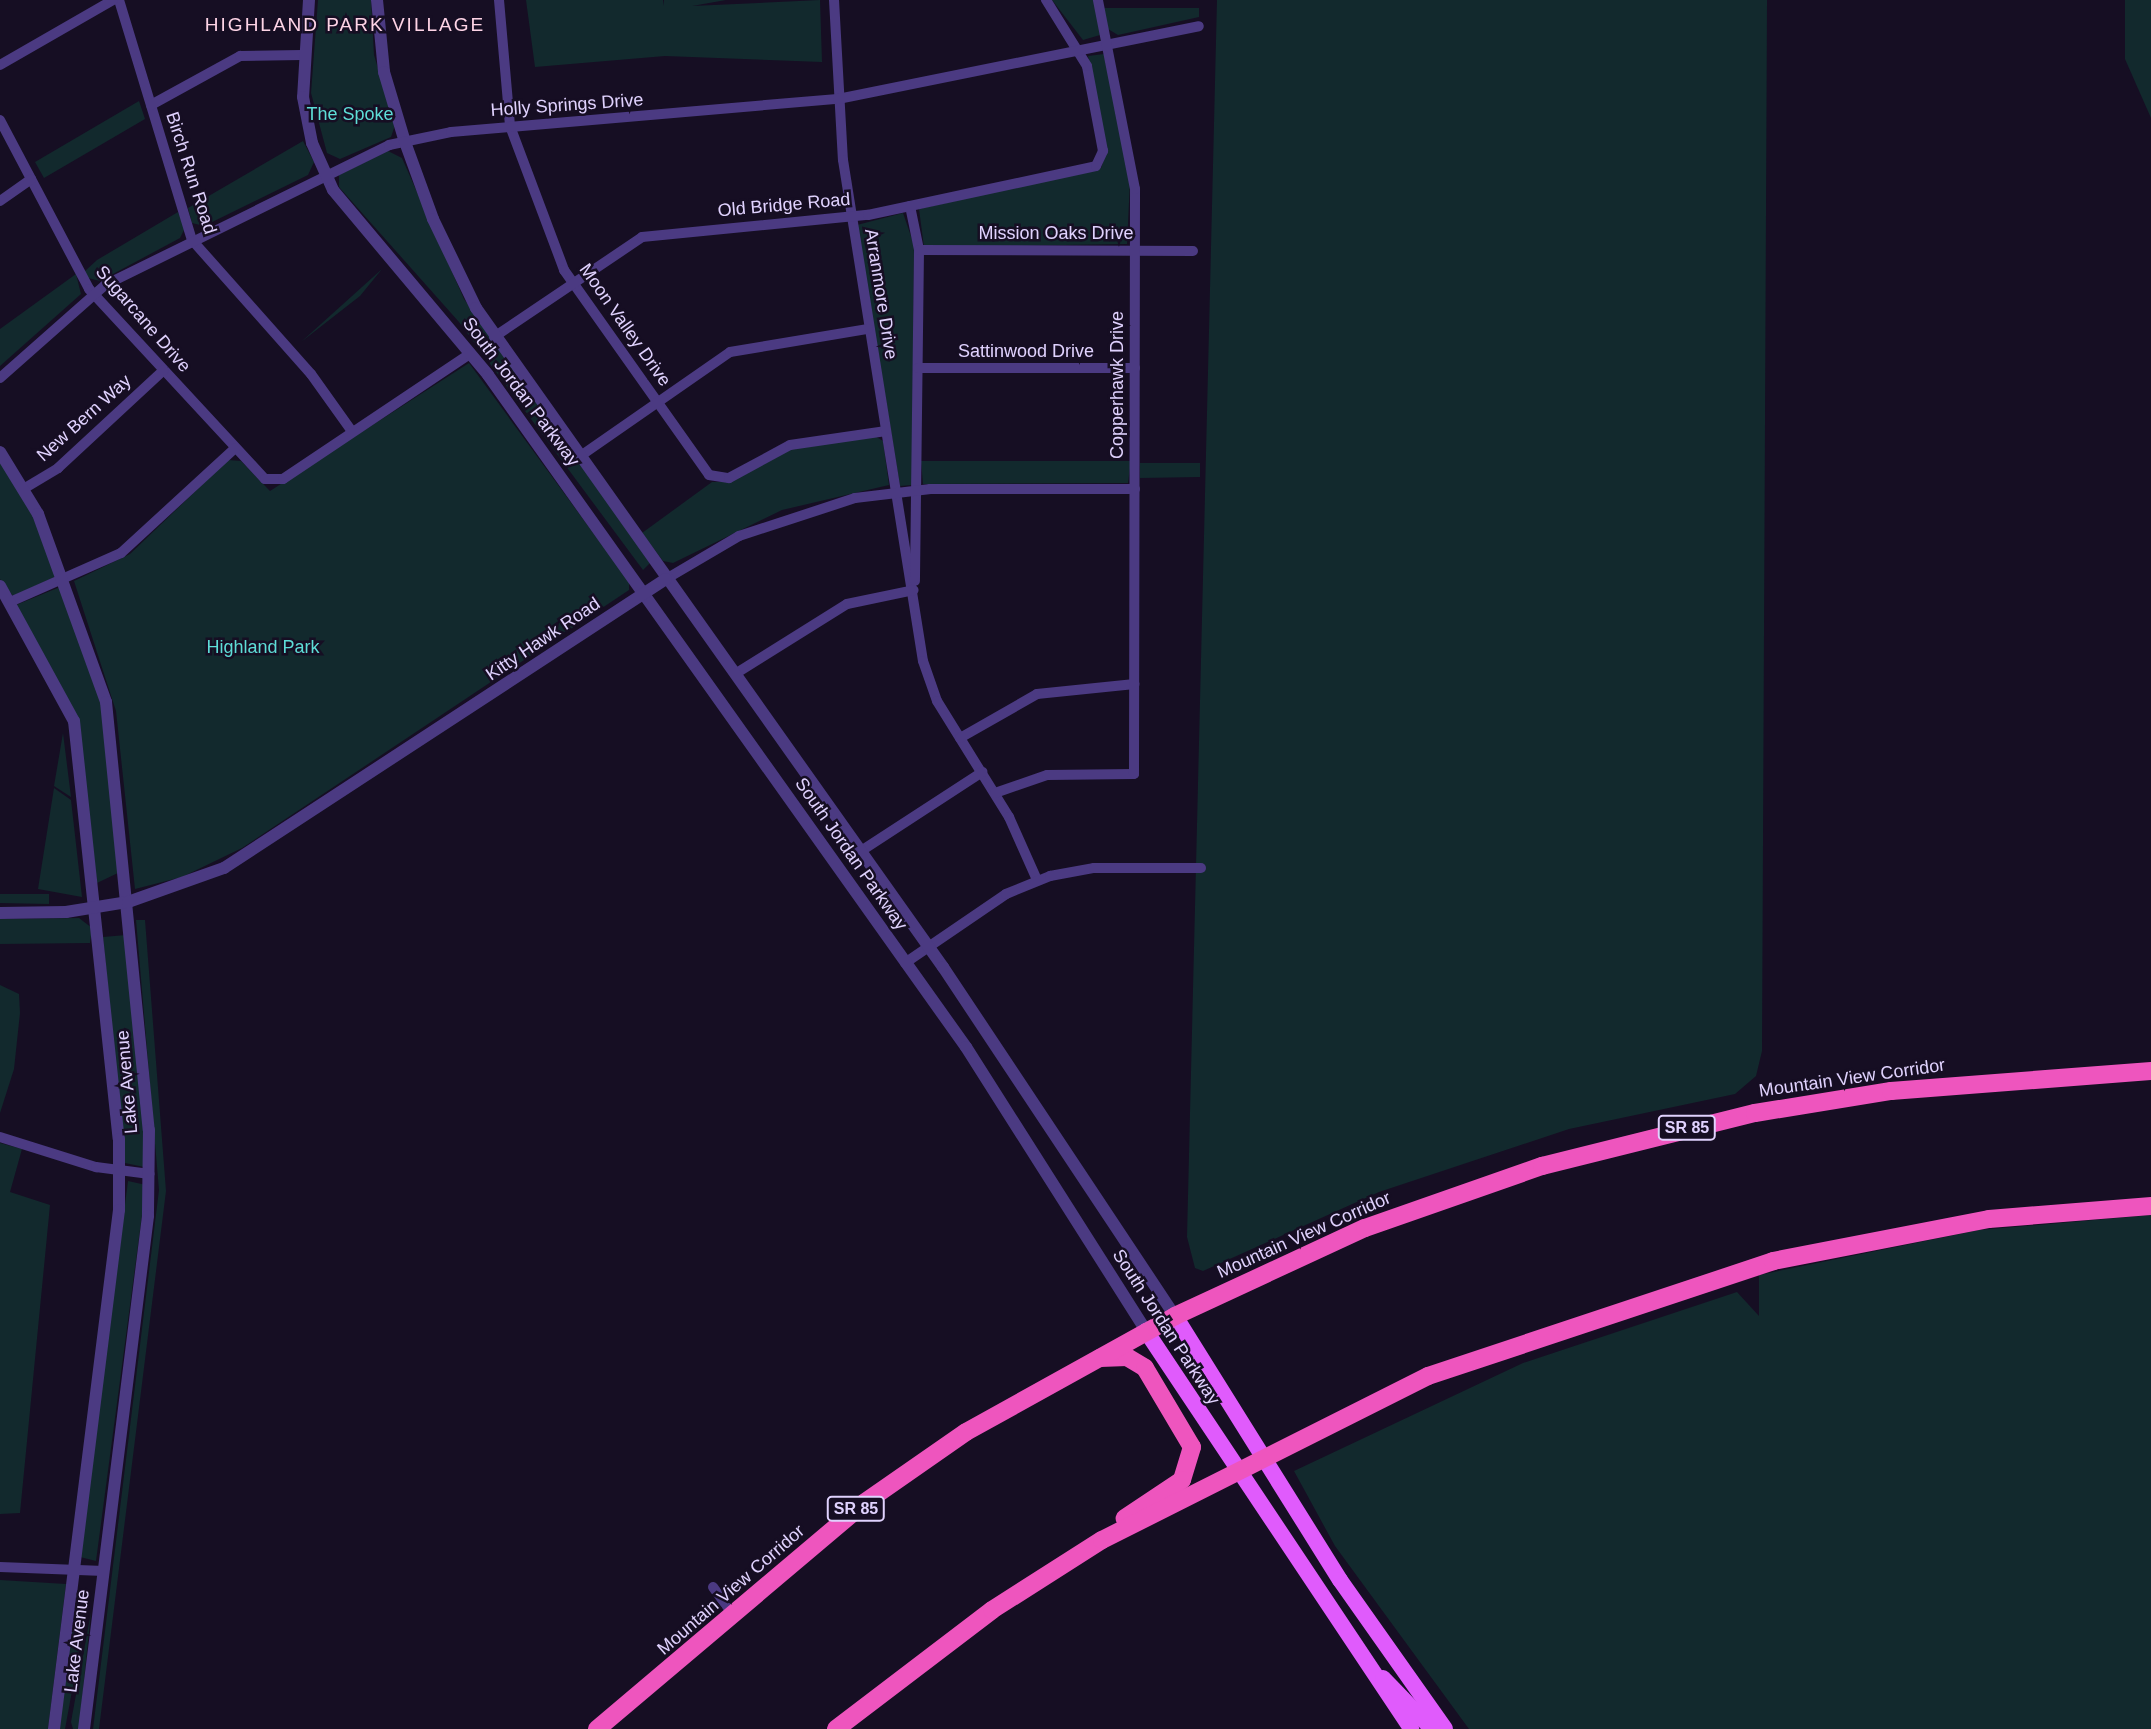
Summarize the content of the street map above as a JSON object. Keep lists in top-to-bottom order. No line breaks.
{"streets":{"highway":["Mountain View Corridor","SR 85"],"main road":["South Jordan Parkway"],"street":["Holly Springs Drive","Birch Run Road","Old Bridge Road","Mission Oaks Drive","Arranmore Drive","Sugarcane Drive","Moon Valley Drive","Sattinwood Drive","Copperhawk Drive","New Bern Way","Kitty Hawk Road","Lake Avenue"]},"crossings":[["Holly Springs Drive","Birch Run Road"],["Holly Springs Drive","Old Bridge Road"],["Holly Springs Drive","Arranmore Drive"],["Holly Springs Drive","Sugarcane Drive"],["Holly Springs Drive","Moon Valley Drive"],["Holly Springs Drive","Copperhawk Drive"],["Holly Springs Drive","South Jordan Parkway"],["Birch Run Road","Sugarcane Drive"],["Old Bridge Road","Arranmore Drive"],["Old Bridge Road","Moon Valley Drive"],["Old Bridge Road","South Jordan Parkway"],["Mission Oaks Drive","Arranmore Drive"],["Mission Oaks Drive","Copperhawk Drive"],["Arranmore Drive","Moon Valley Drive"],["Arranmore Drive","Sattinwood Drive"],["Arranmore Drive","Copperhawk Drive"],["Arranmore Drive","Kitty Hawk Road"],["Sugarcane Drive","New Bern Way"],["Sattinwood Drive","Copperhawk Drive"],["Copperhawk Drive","Kitty Hawk Road"],["South Jordan Parkway","Kitty Hawk Road"],["South Jordan Parkway","Mountain View Corridor"],["New Bern Way","Lake Avenue"],["Kitty Hawk Road","Lake Avenue"]],"districts":["HIGHLAND PARK VILLAGE"],"parks":["The Spoke","Highland Park"]}
